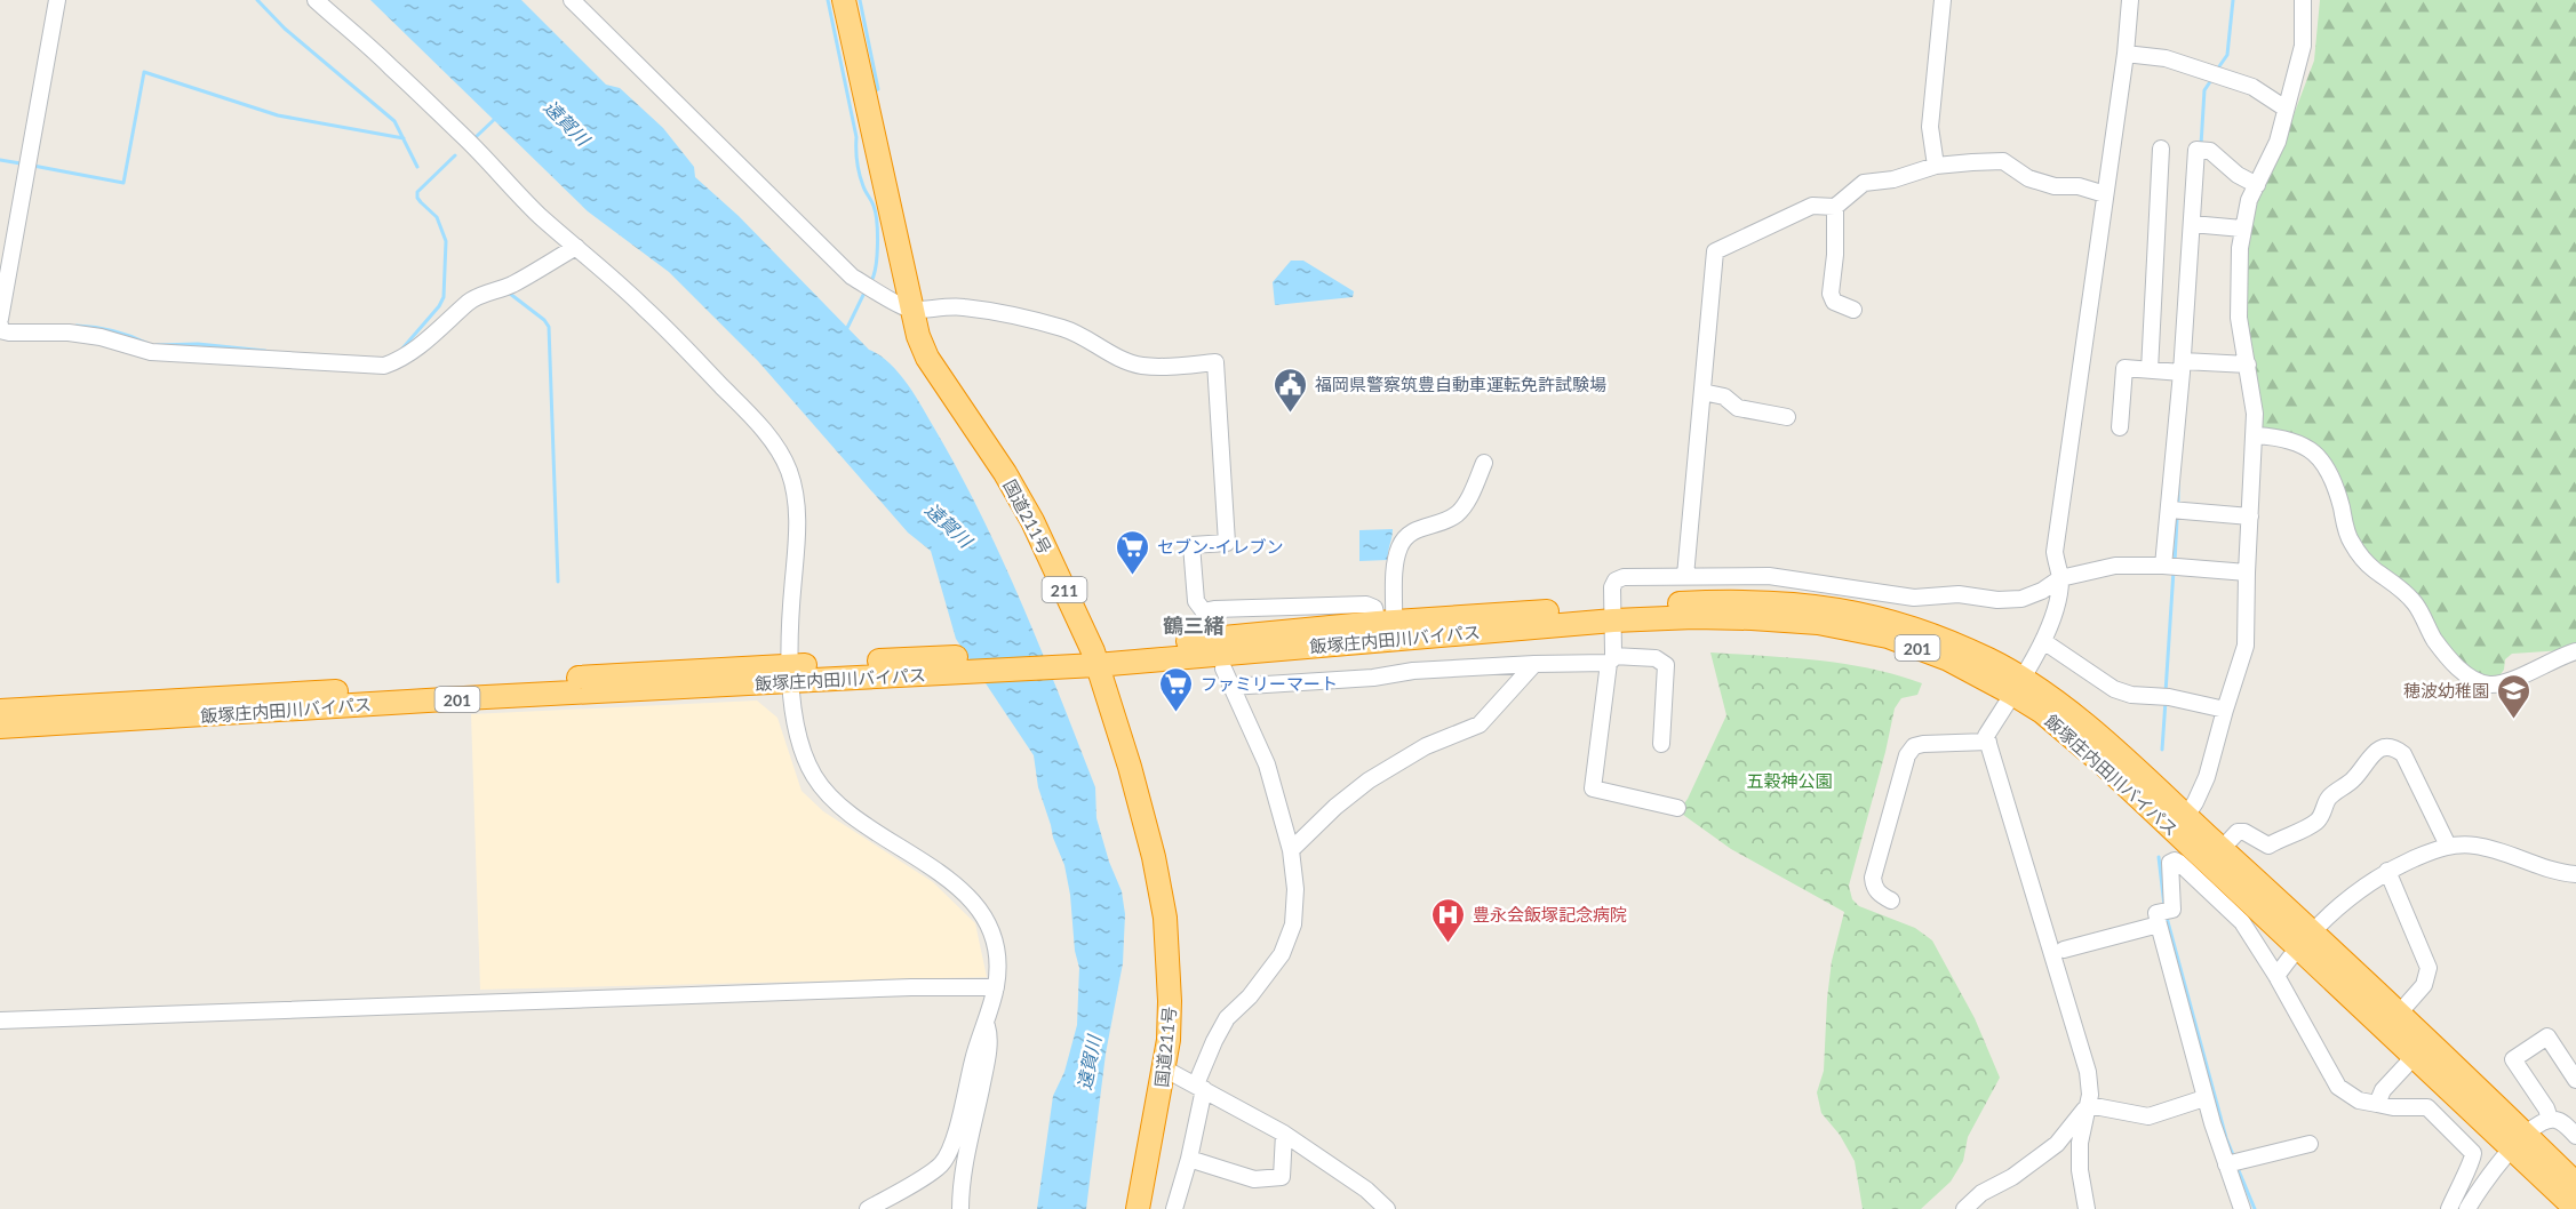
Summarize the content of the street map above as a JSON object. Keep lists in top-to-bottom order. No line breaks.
{"streets":{"highway":["国道211号","211","飯塚庄内田川バイパス","201"]},"crossings":[["国道211号","飯塚庄内田川バイパス"]],"districts":["鶴三緒"],"water":["遠賀川"],"parks":["五穀神公園"],"places":{"public building":["福岡県警察筑豊自動車運転免許試験場"],"supermarket":["セブン-イレブン","ファミリーマート"],"school or university":["穂波幼稚園"],"hospital":["豊永会飯塚記念病院"]}}
